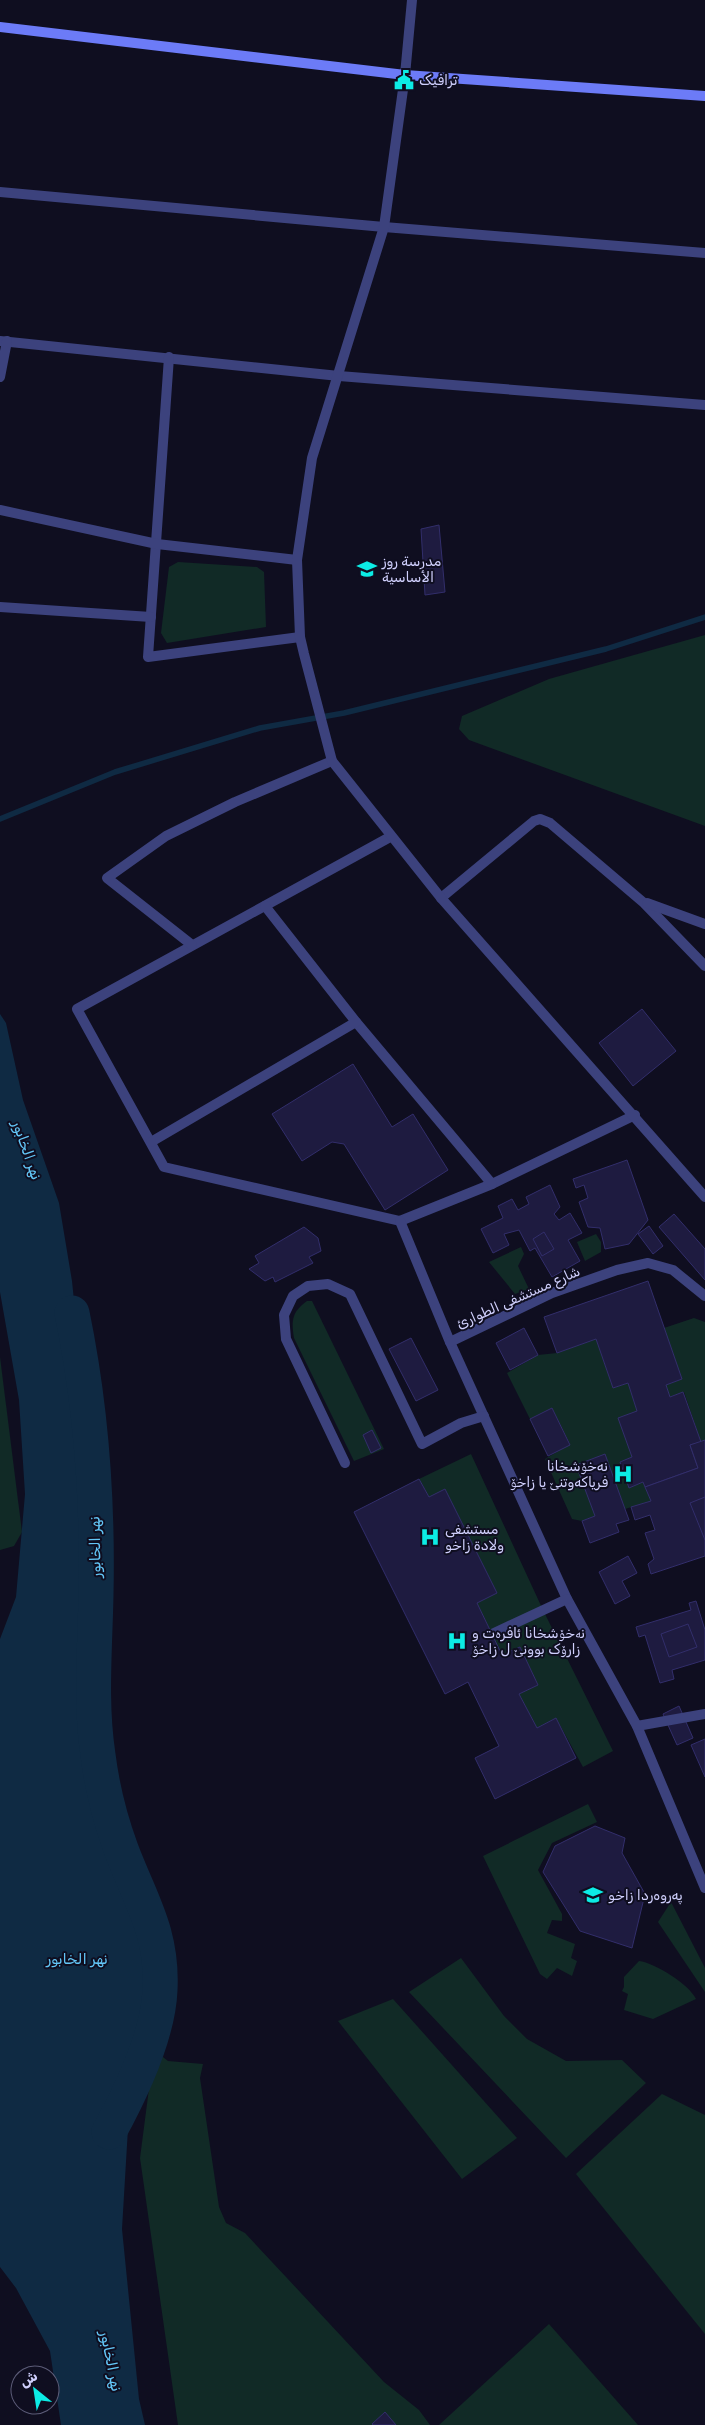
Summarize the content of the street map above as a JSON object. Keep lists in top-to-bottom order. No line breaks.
{"streets":{"street":["شارع مستشفى الطوارئ"]},"water":["نهر الخابور"],"places":{"public building":["ترافیک"],"school or university":["مدرسة روز الأساسية","په‌روه‌ردا زاخو"],"hospital":["نه‌خۆشخانا فرياكه‌وتنێ يا زاخۆ","مستشفى ولادة زاخو","نەخۆشخانا ئافرەت و زارۆک بوونێ ل زاخۆ"]},"north":"top left"}
